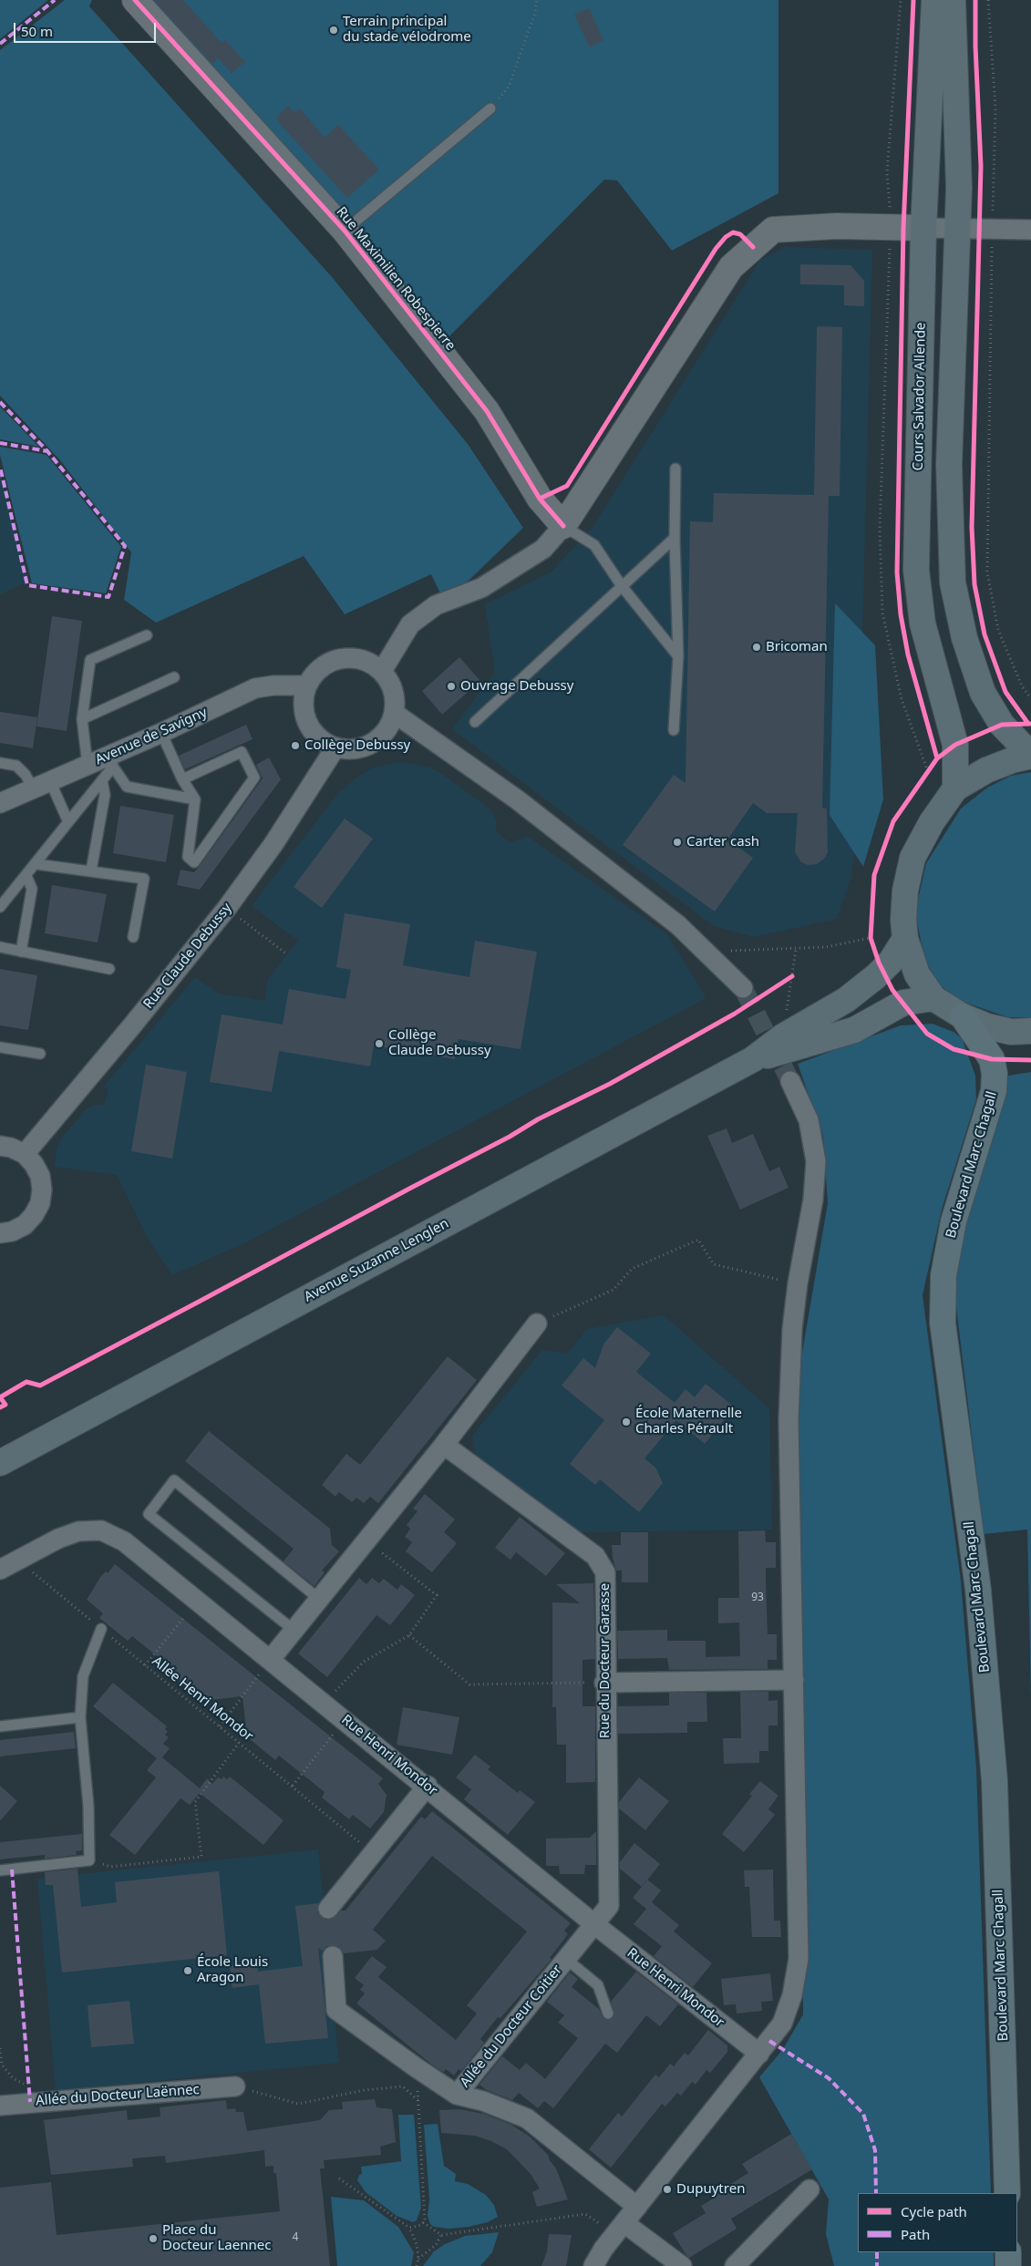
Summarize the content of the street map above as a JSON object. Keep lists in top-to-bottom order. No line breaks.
{"streets":{"highway":["Boulevard Marc Chagall"],"main road":["Cours Salvador Allende","Avenue Suzanne Lenglen"],"street":["Rue Maximilien Robespierre","Avenue de Savigny","Rue Claude Debussy","Rue du Docteur Garasse","Rue Henri Mondor","Allée du Docteur Coitier","Allée du Docteur Laënnec"],"path":["Allée Henri Mondor"]},"crossings":[["Avenue de Savigny","Rue Claude Debussy"],["Rue du Docteur Garasse","Rue Henri Mondor"],["Rue du Docteur Garasse","Allée du Docteur Coitier"],["Allée Henri Mondor","Rue Henri Mondor"],["Rue Henri Mondor","Allée du Docteur Coitier"]],"places":["Terrain principal du stade vélodrome","Bricoman","Ouvrage Debussy","Collège Debussy","Carter cash","Collège Claude Debussy","École Maternelle Charles Pérault","École Louis Aragon","Dupuytren","Place du Docteur Laennec"],"house_numbers":["93","4"],"legend":["Cycle path","Path"],"scale_bar":"50 m"}
